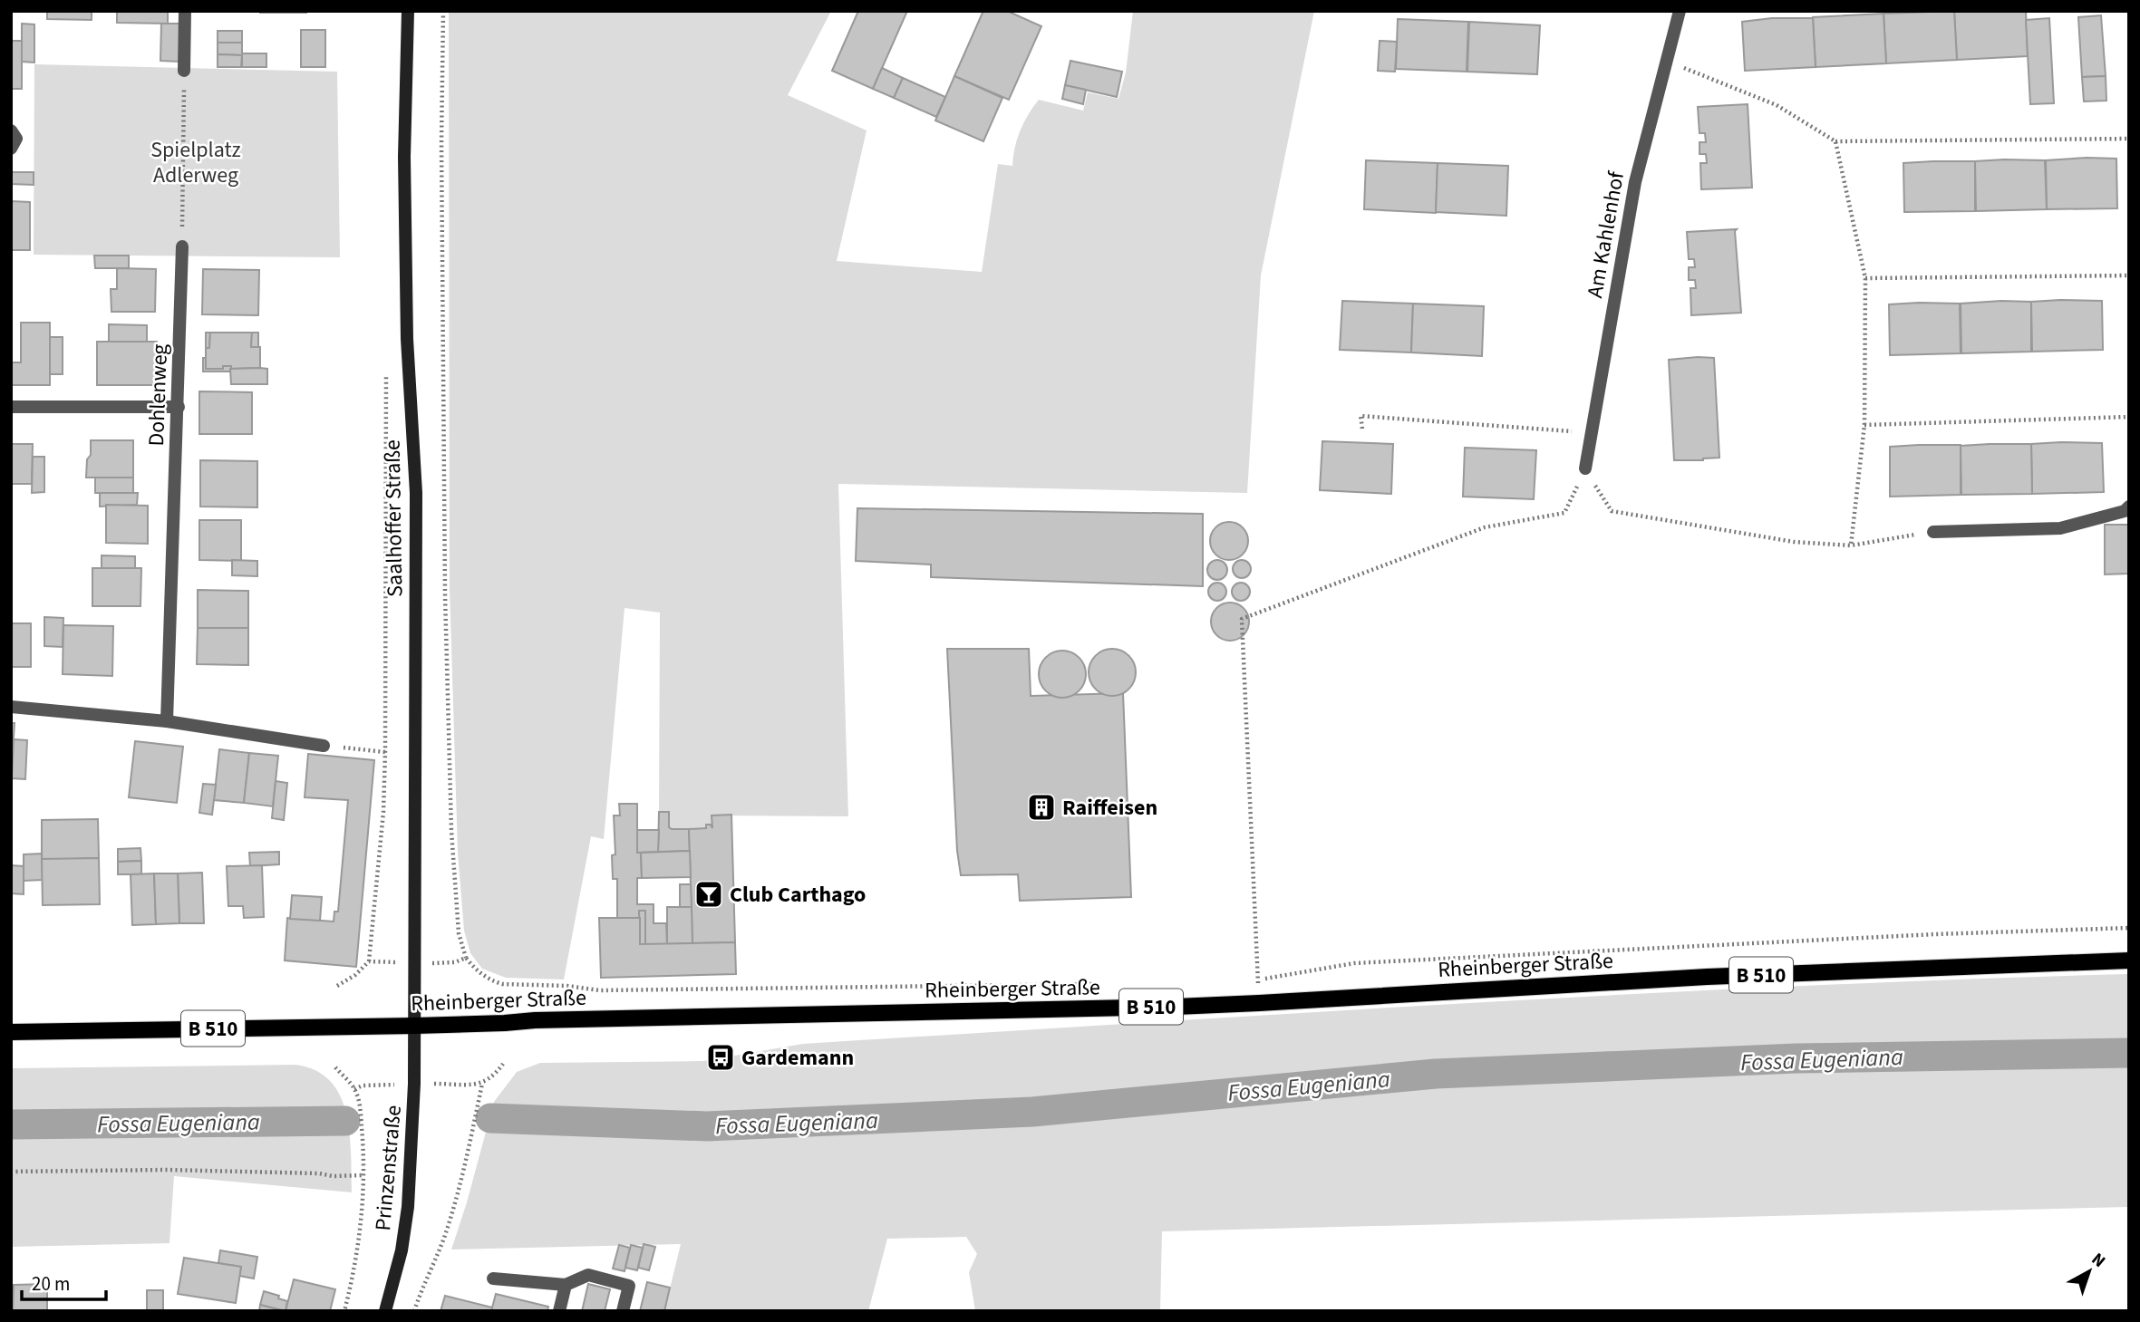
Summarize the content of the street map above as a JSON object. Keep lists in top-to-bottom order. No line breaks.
{"streets":{"main road":["Saalhoffer Straße","Rheinberger Straße","B 510","Prinzenstraße"],"street":["Am Kahlenhof","Dohlenweg"]},"crossings":[["Saalhoffer Straße","Rheinberger Straße"],["Saalhoffer Straße","Prinzenstraße"],["Rheinberger Straße","Prinzenstraße"]],"water":["Fossa Eugeniana"],"parks":["Spielplatz Adlerweg"],"places":{"building":["Raiffeisen"],"bar":["Club Carthago"],"bus stop":["Gardemann"]},"scale_bar":"20 m","north":"top right"}
